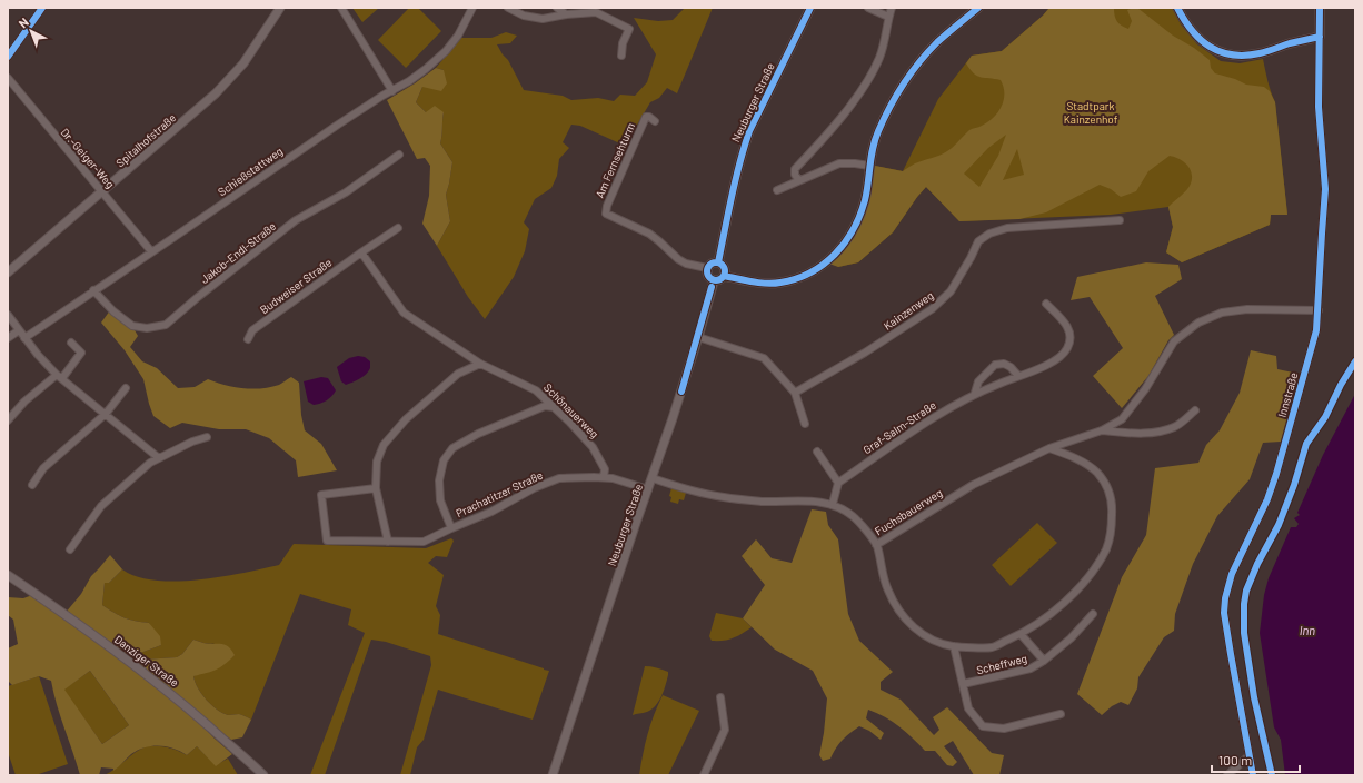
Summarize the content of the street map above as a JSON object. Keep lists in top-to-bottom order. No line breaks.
{"streets":{"street":["Neuburger Straße","Spitalhofstraße","Dr.-Geiger-Weg","Am Fernsehturm","Schießstattweg","Jakob-Endl-Straße","Budweiser Straße","Kainzenweg","Innstraße","Schönauerweg","Graf-Salm-Straße","Prachatitzer Straße","Fuchsbauerweg","Danziger Straße","Scheffweg"]},"crossings":[["Neuburger Straße","Am Fernsehturm"],["Neuburger Straße","Prachatitzer Straße"],["Neuburger Straße","Fuchsbauerweg"],["Spitalhofstraße","Dr.-Geiger-Weg"],["Dr.-Geiger-Weg","Schießstattweg"],["Schießstattweg","Jakob-Endl-Straße"],["Budweiser Straße","Schönauerweg"],["Innstraße","Fuchsbauerweg"],["Schönauerweg","Prachatitzer Straße"]],"water":["Inn"],"parks":["Stadtpark Kainzenhof"],"scale_bar":"100 m","north":"top left"}
